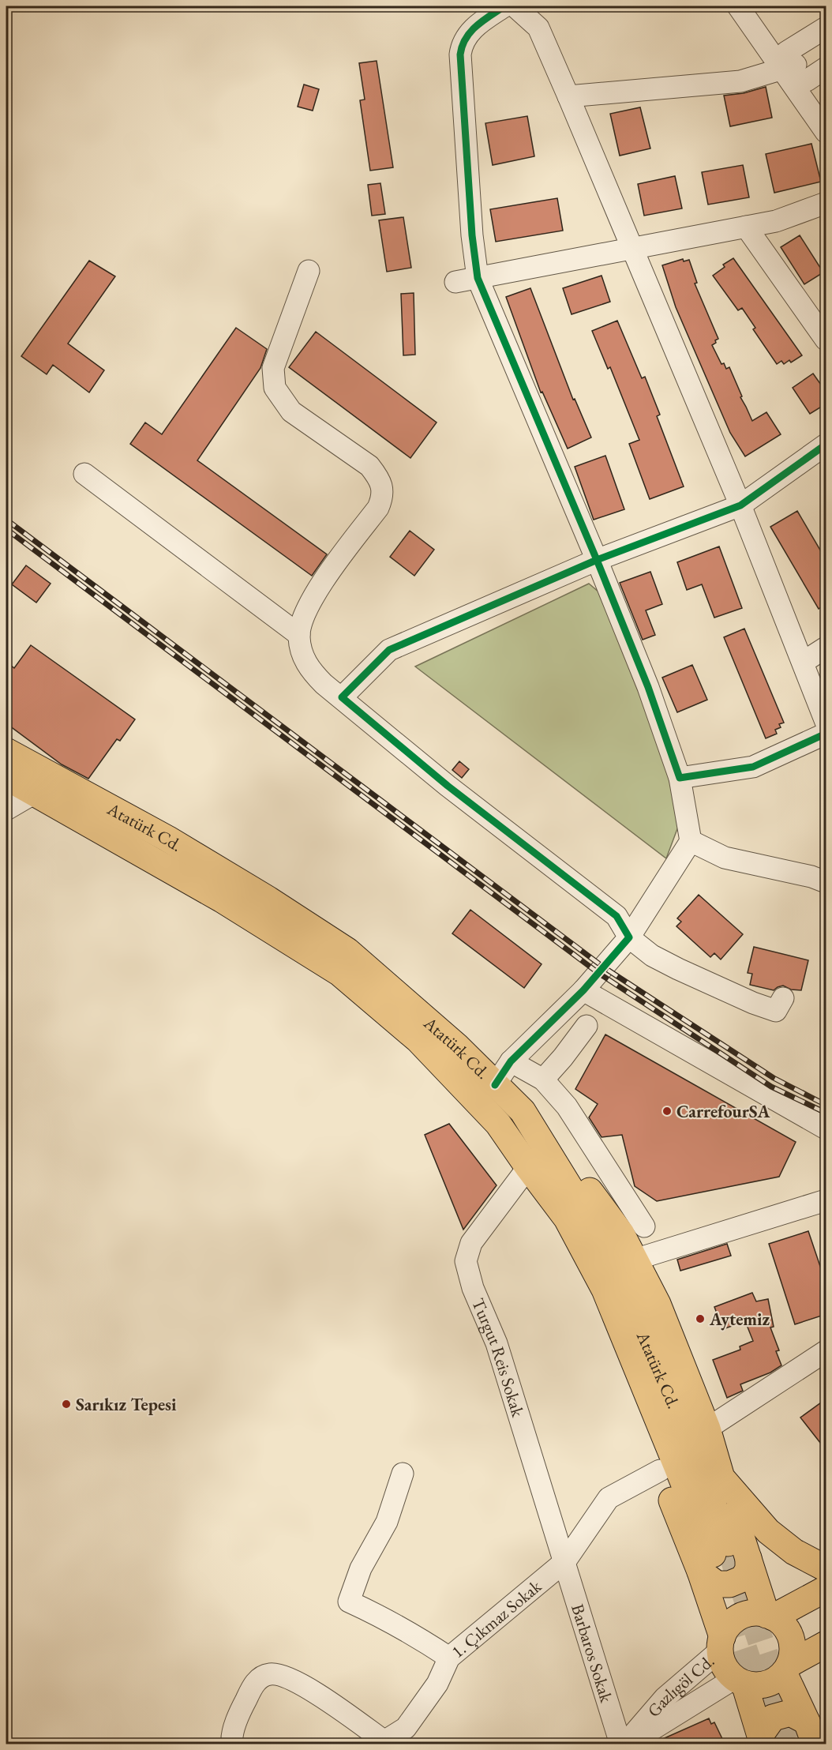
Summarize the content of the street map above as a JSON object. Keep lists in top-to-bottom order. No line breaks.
{"streets":{"main road":["Atatürk Cd."],"street":["Turgut Reis Sokak","1. Çıkmaz Sokak","Barbaros Sokak","Gazlıgöl Cd."]},"crossings":[["Atatürk Cd.","Turgut Reis Sokak"],["Turgut Reis Sokak","1. Çıkmaz Sokak"],["Turgut Reis Sokak","Barbaros Sokak"],["1. Çıkmaz Sokak","Barbaros Sokak"]],"places":["CarrefourSA","Aytemiz","Sarıkız Tepesi"]}
